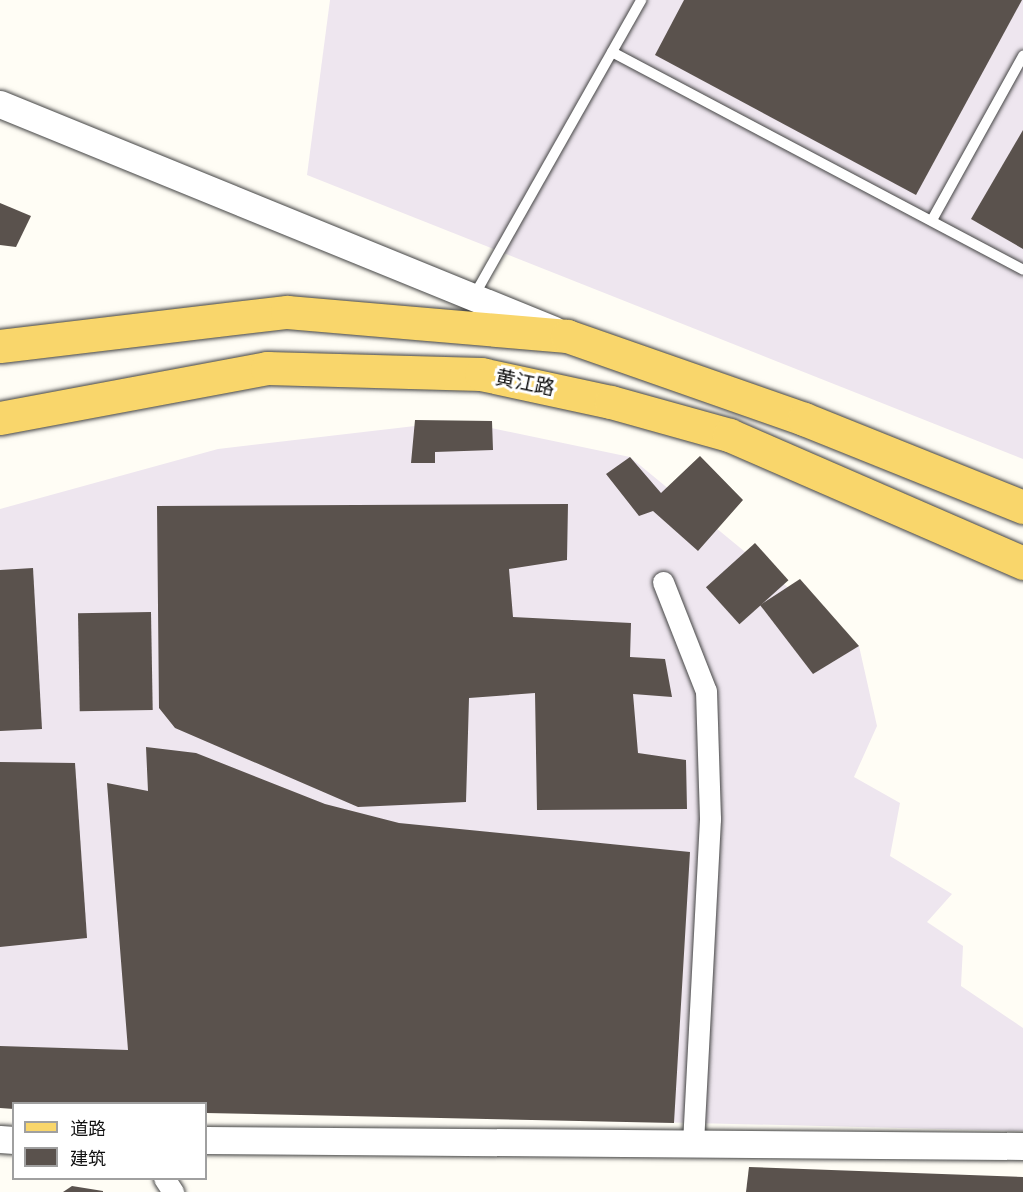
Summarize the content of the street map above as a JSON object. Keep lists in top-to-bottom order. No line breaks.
{"streets":{"main road":["黄江路"]},"legend":["道路","建筑"]}
